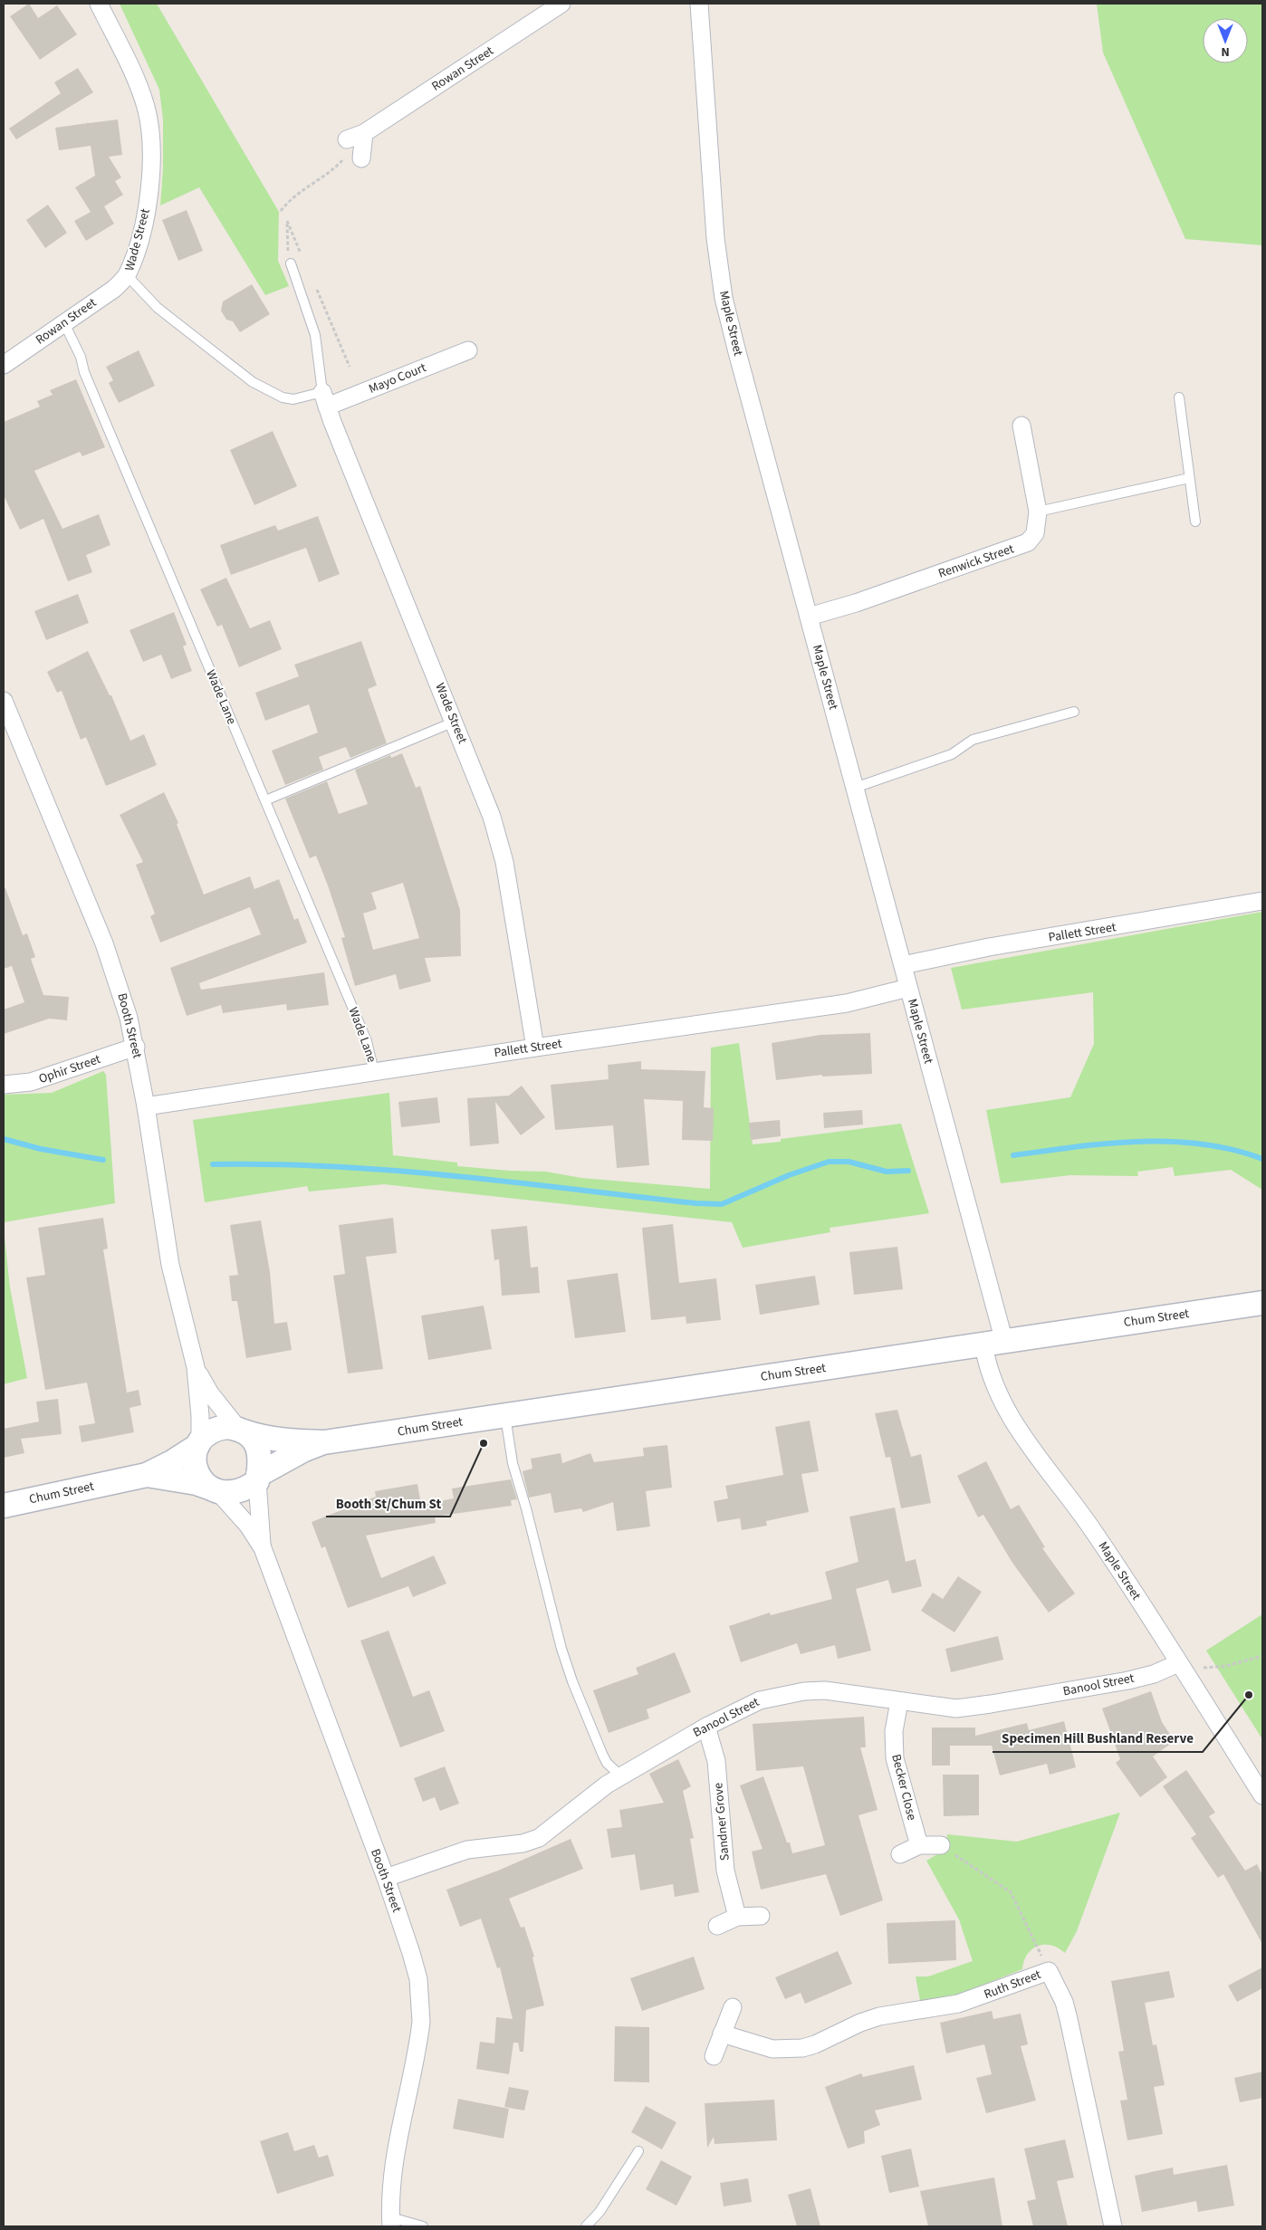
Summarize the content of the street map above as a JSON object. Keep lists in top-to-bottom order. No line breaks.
{"streets":{"street":["Rowan Street","Wade Street","Maple Street","Mayo Court","Renwick Street","Pallett Street","Booth Street","Ophir Street","Chum Street","Banool Street","Becker Close","Sandner Grove","Ruth Street"],"lane":["Wade Lane"]},"crossings":[["Rowan Street","Wade Street"],["Rowan Street","Wade Lane"],["Wade Street","Mayo Court"],["Wade Street","Pallett Street"],["Maple Street","Renwick Street"],["Maple Street","Pallett Street"],["Maple Street","Chum Street"],["Maple Street","Banool Street"],["Wade Lane","Pallett Street"],["Pallett Street","Booth Street"],["Booth Street","Ophir Street"],["Booth Street","Chum Street"],["Booth Street","Banool Street"],["Banool Street","Becker Close"],["Banool Street","Sandner Grove"]],"places":["Booth St/Chum St","Specimen Hill Bushland Reserve"],"north":"bottom"}
